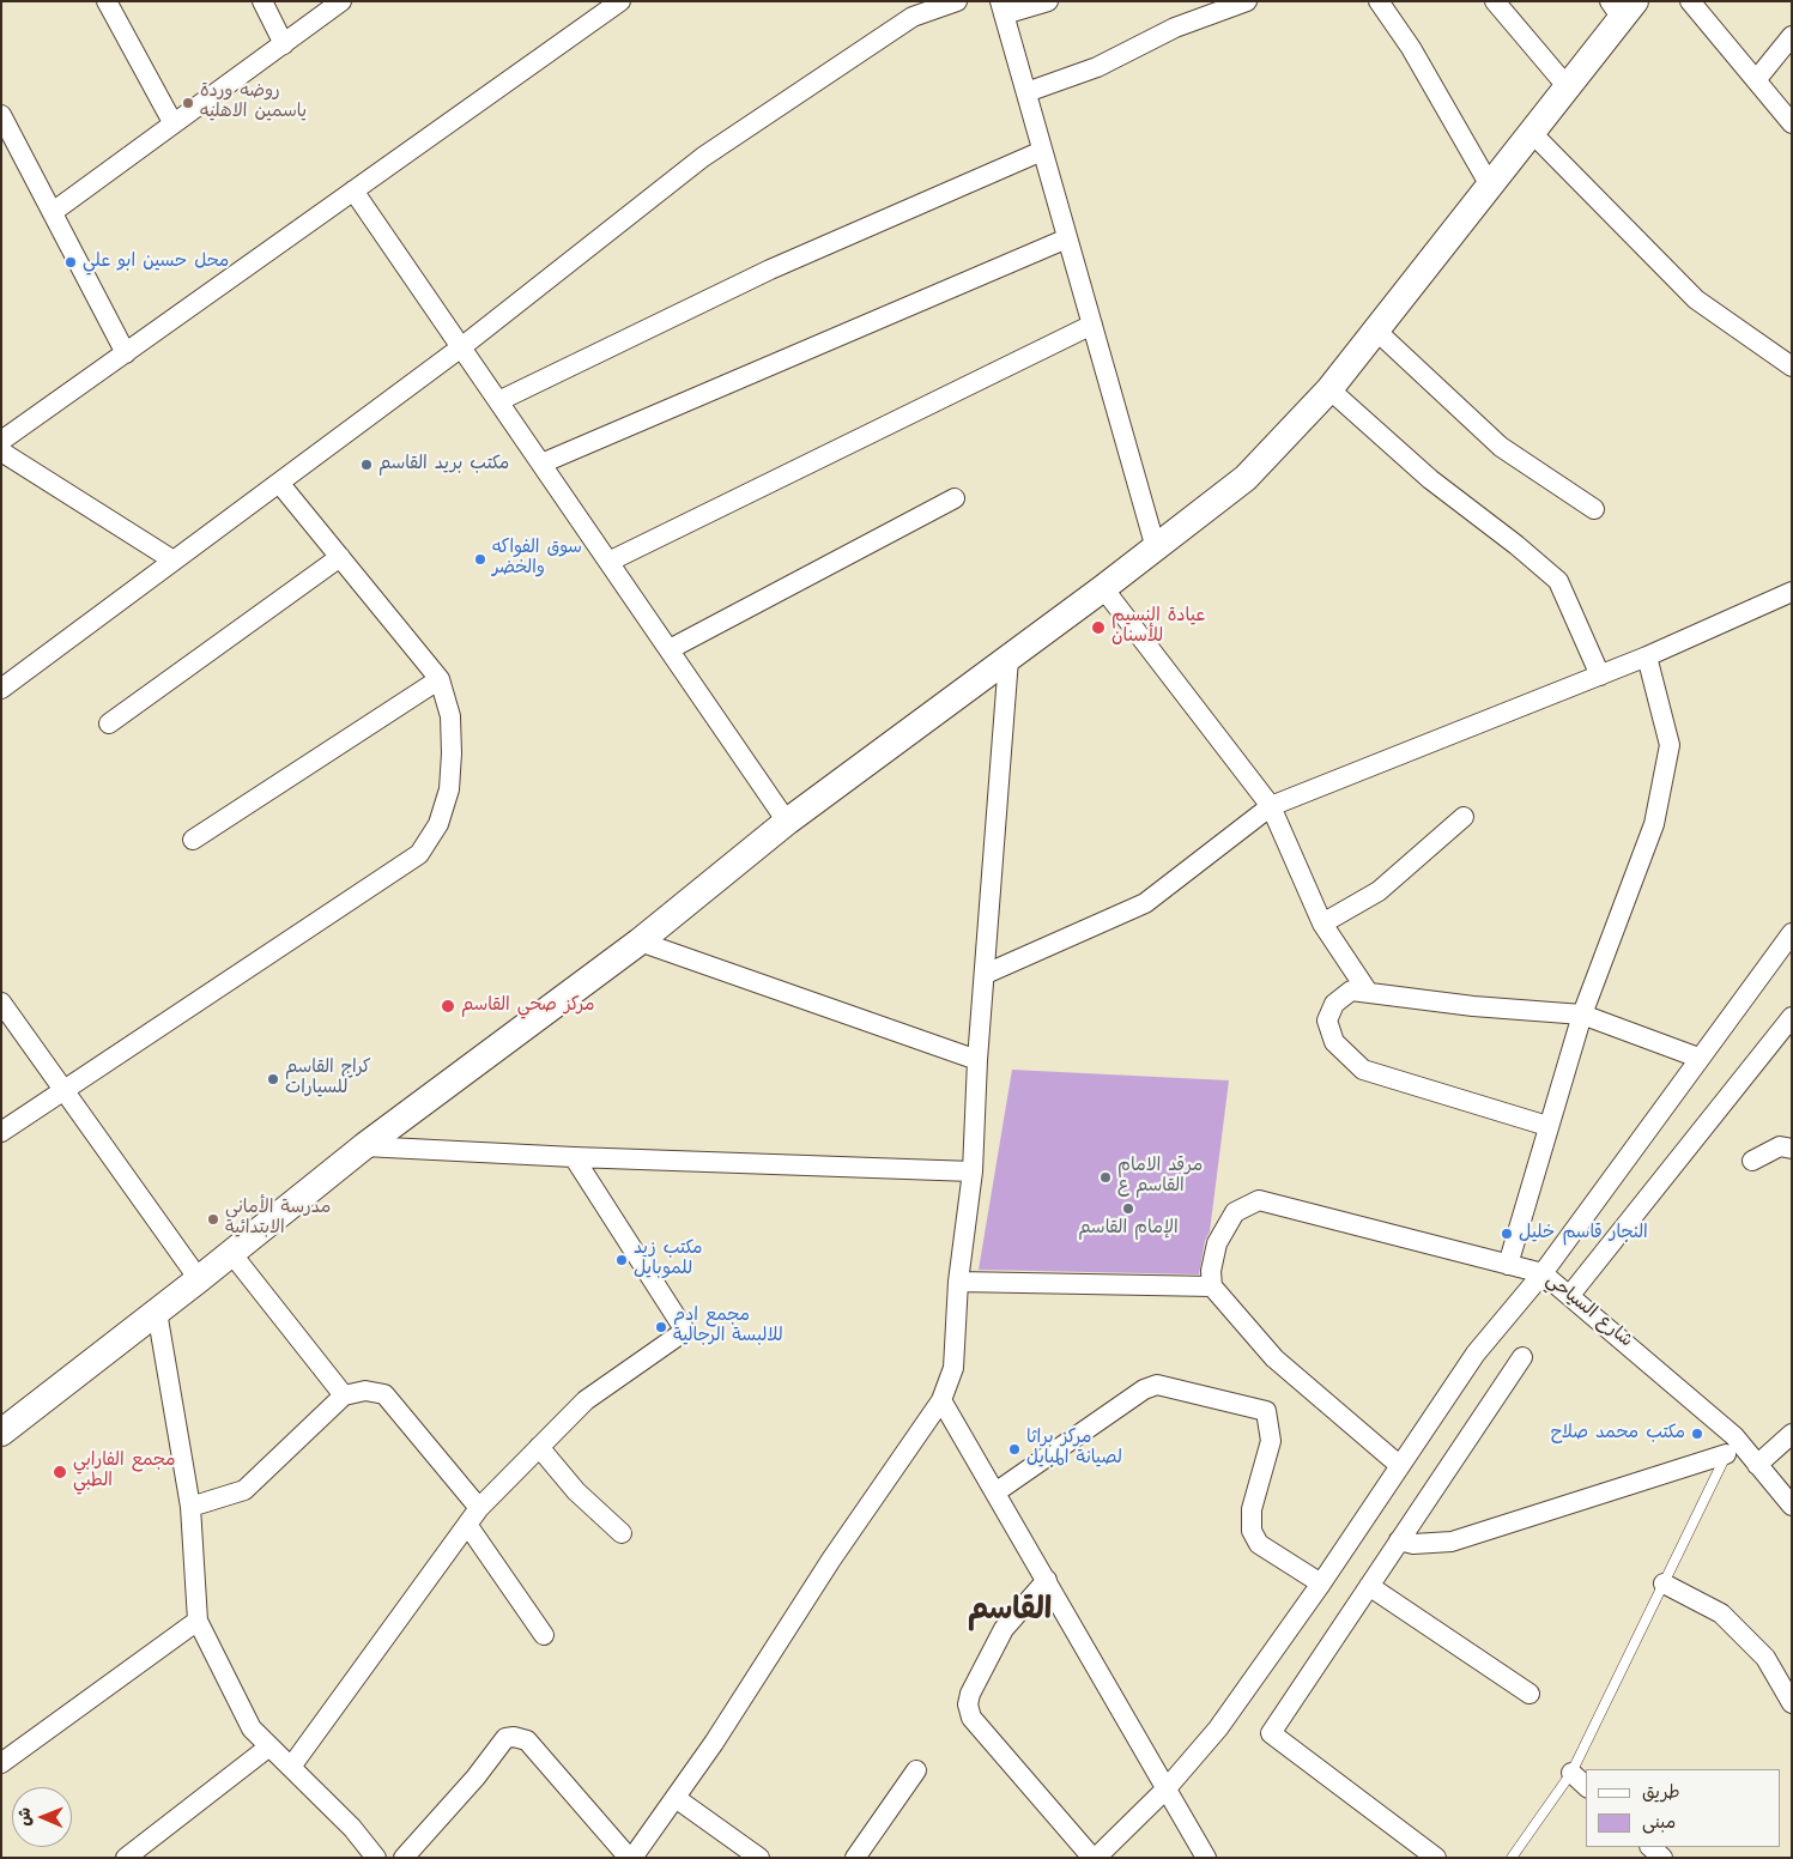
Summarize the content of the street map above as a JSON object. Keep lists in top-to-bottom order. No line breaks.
{"streets":{"street":["شارع السياحي"]},"districts":["القاسم"],"places":["روضه وردة ياسمين الاهليه","محل حسين ابو علي","مكتب بريد القاسم","سوق الفواكه والخضر","عيادة النسيم للأسنان","مركز صحي القاسم","كراج القاسم للسيارات","مرقد الامام القاسم ع","الإمام القاسم","مدرسة الأماني الابتدائية","النجار قاسم خليل","مكتب زيد للموبايل","مجمع ادم للالبسة الرجالية","مكتب محمد صلاح","مركز براثا لصيانة المبايل","مجمع الفارابي الطبي"],"legend":["طريق","مبنى"],"north":"left"}
